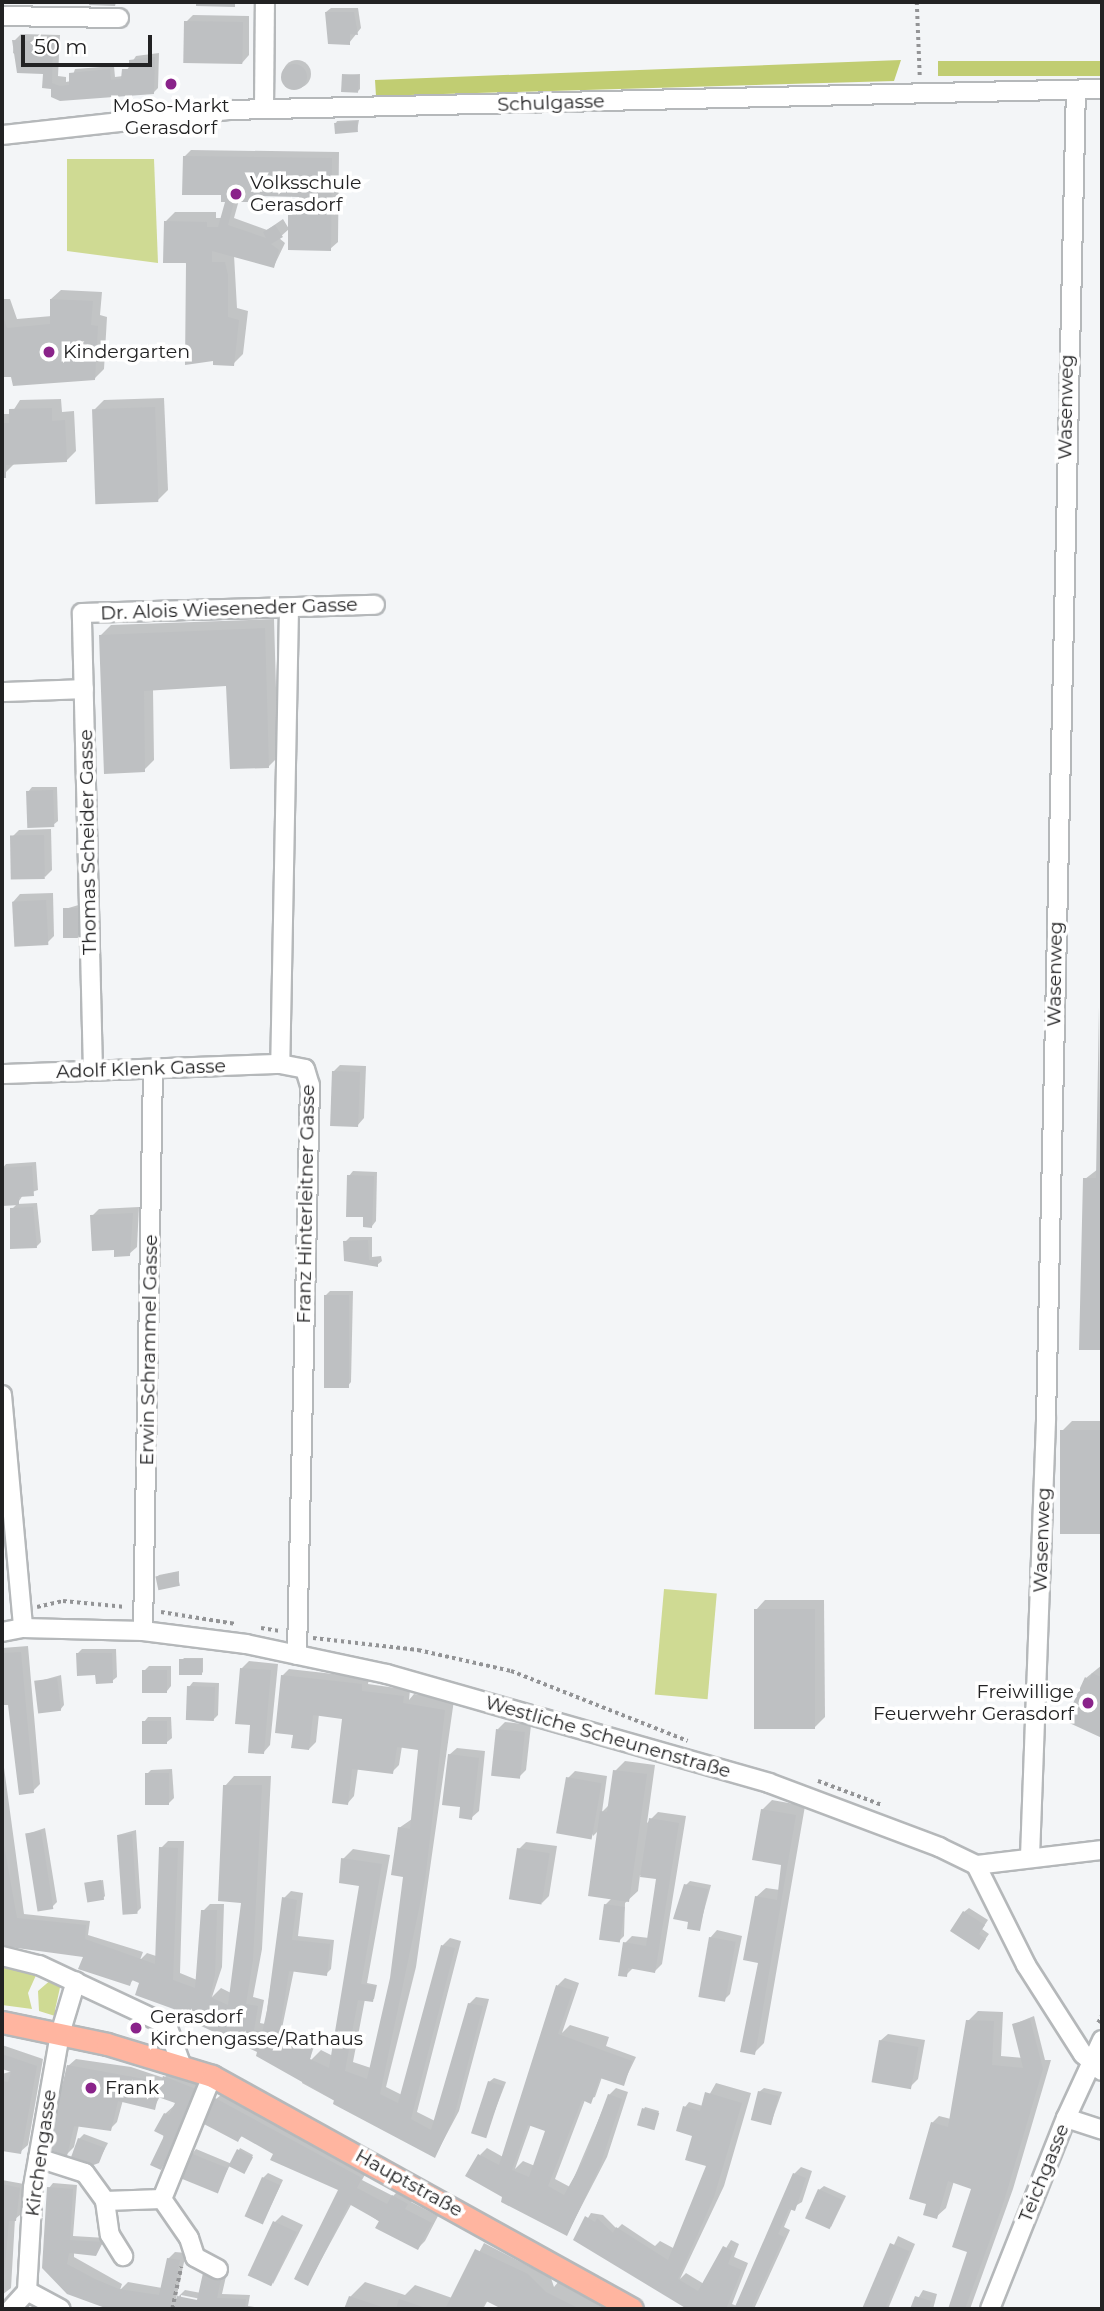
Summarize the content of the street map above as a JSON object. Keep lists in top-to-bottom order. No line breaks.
{"streets":{"main road":["Hauptstraße"],"street":["Schulgasse","Wasenweg","Dr. Alois Wieseneder Gasse","Thomas Scheider Gasse","Adolf Klenk Gasse","Franz Hinterleitner Gasse","Erwin Schrammel Gasse","Westliche Scheunenstraße","Kirchengasse","Teichgasse"]},"crossings":[["Schulgasse","Wasenweg"],["Dr. Alois Wieseneder Gasse","Thomas Scheider Gasse"],["Dr. Alois Wieseneder Gasse","Franz Hinterleitner Gasse"],["Thomas Scheider Gasse","Adolf Klenk Gasse"],["Adolf Klenk Gasse","Franz Hinterleitner Gasse"],["Adolf Klenk Gasse","Erwin Schrammel Gasse"],["Franz Hinterleitner Gasse","Westliche Scheunenstraße"],["Erwin Schrammel Gasse","Westliche Scheunenstraße"],["Kirchengasse","Hauptstraße"]],"places":["MoSo-Markt Gerasdorf","Volksschule Gerasdorf","Kindergarten","Freiwillige Feuerwehr Gerasdorf","Gerasdorf Kirchengasse/Rathaus","Frank"],"scale_bar":"50 m"}
